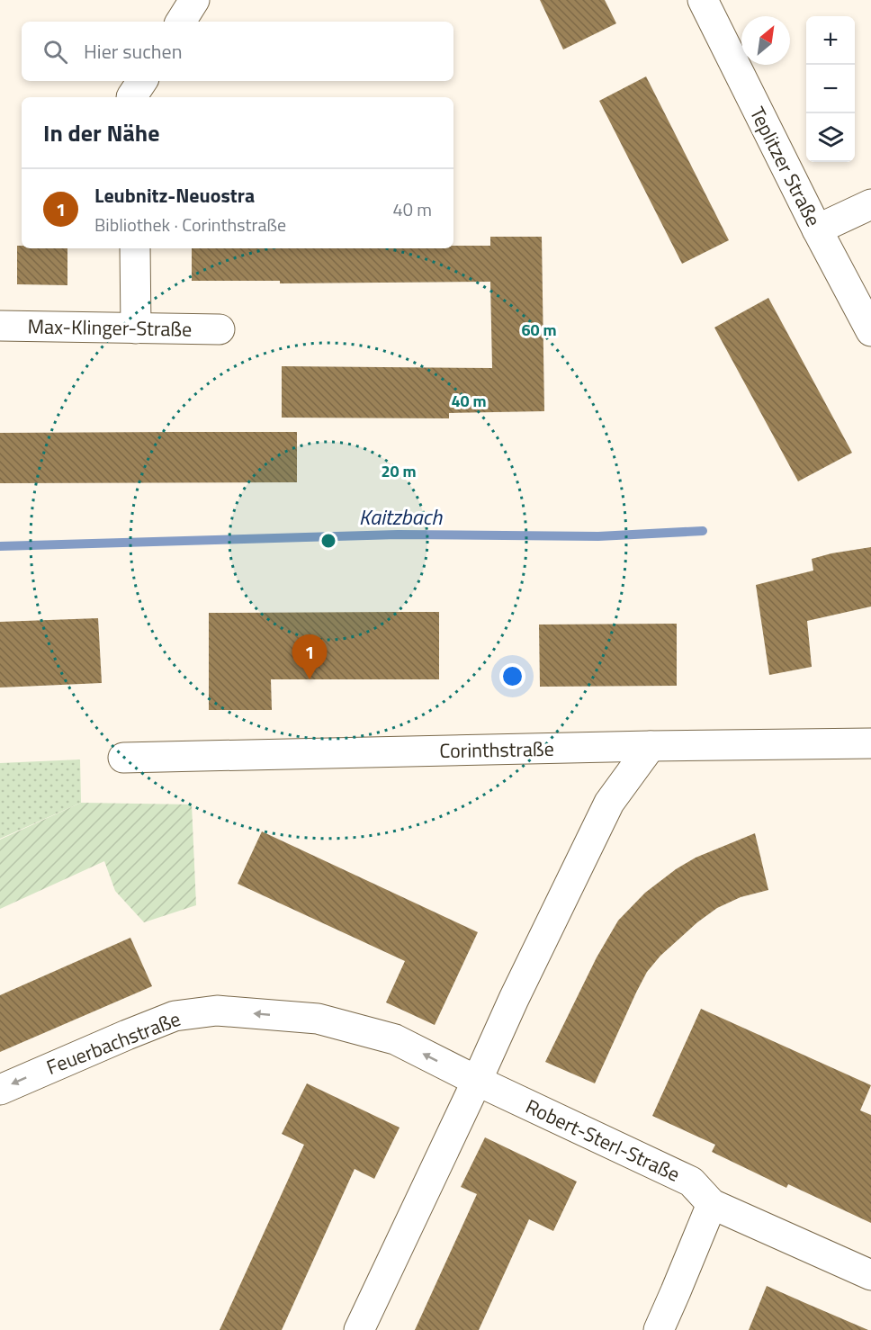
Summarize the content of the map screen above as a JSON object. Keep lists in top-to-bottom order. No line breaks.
{"streets":{"street":["Teplitzer Straße","Max-Klinger-Straße","Corinthstraße","Feuerbachstraße","Robert-Sterl-Straße"]},"crossings":[["Feuerbachstraße","Robert-Sterl-Straße"]],"one_way":["Feuerbachstraße"],"water":["Kaitzbach"],"north":"top right","page":{"map_buttons":["+","−"],"search":"Hier suchen","heading":"In der Nähe","list":[{"mark":"1","name":"Leubnitz-Neuostra","note":"Bibliothek · Corinthstraße","value":"40 m"}],"pins":"1"},"rings":["60 m","40 m","20 m"]}
